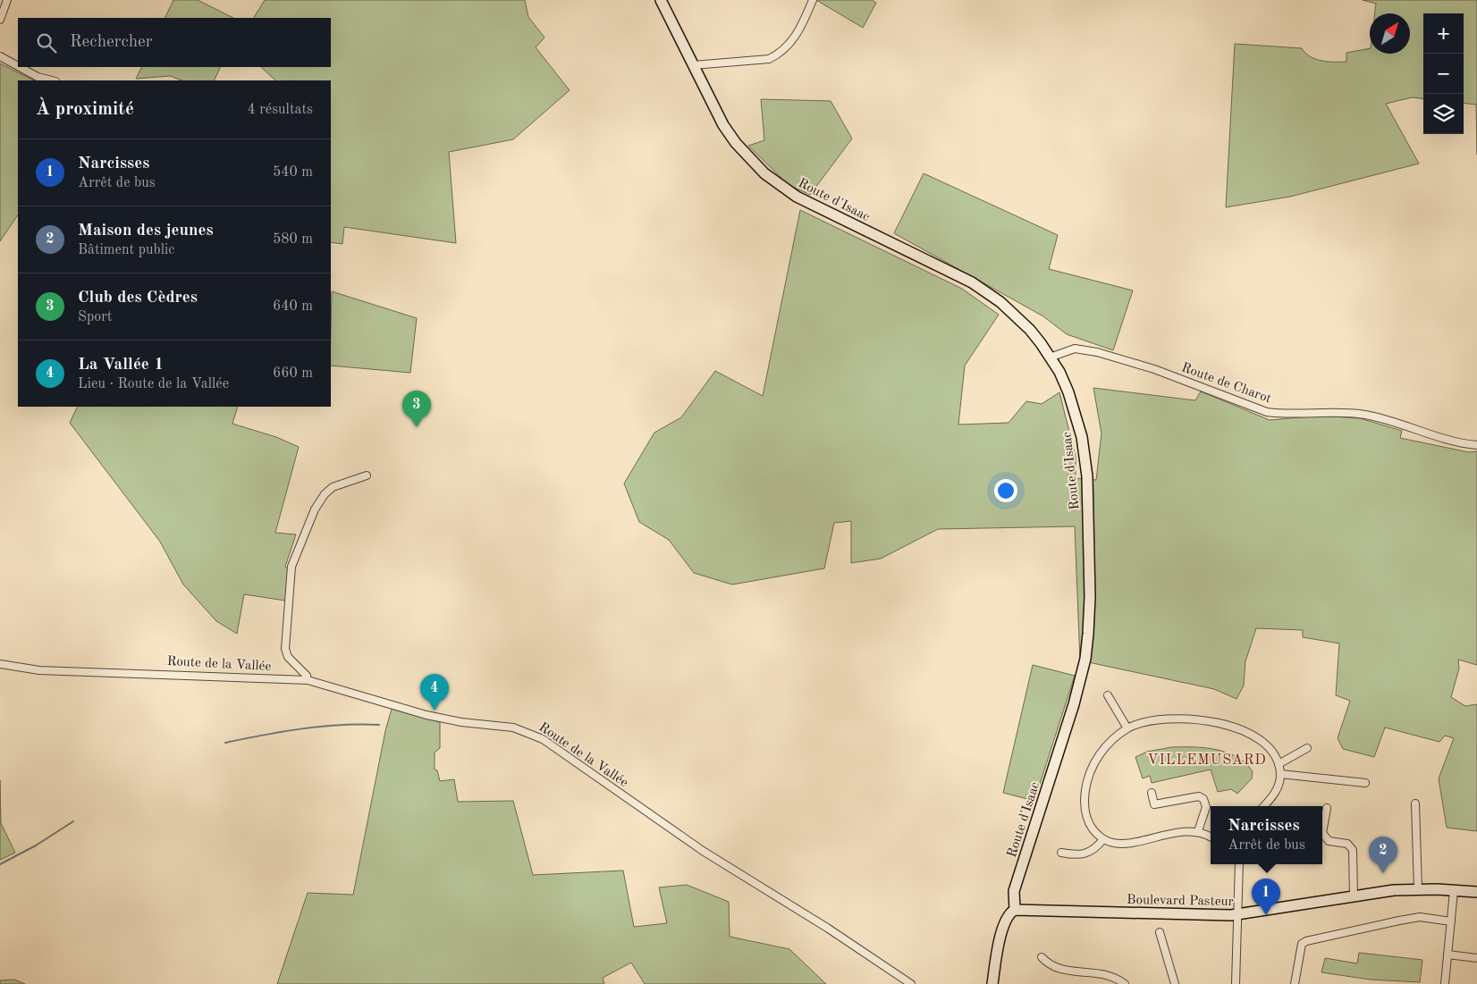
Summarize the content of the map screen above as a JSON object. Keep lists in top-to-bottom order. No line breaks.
{"streets":{"street":["Route d'Isaac","Route de Charot","Route de la Vallée","Boulevard Pasteur"]},"crossings":[["Route d'Isaac","Route de Charot"],["Route d'Isaac","Boulevard Pasteur"]],"districts":["VILLEMUSARD"],"north":"top right","page":{"map_buttons":["+","−"],"search":"Rechercher","heading":["À proximité","4 résultats"],"list":[{"mark":"1","name":"Narcisses","note":"Arrêt de bus","value":"540 m"},{"mark":"2","name":"Maison des jeunes","note":"Bâtiment public","value":"580 m"},{"mark":"3","name":"Club des Cèdres","note":"Sport","value":"640 m"},{"mark":"4","name":"La Vallée 1","note":"Lieu · Route de la Vallée","value":"660 m"}],"pins":["3","4","2","1"],"popup":["Narcisses","Arrêt de bus"]}}
